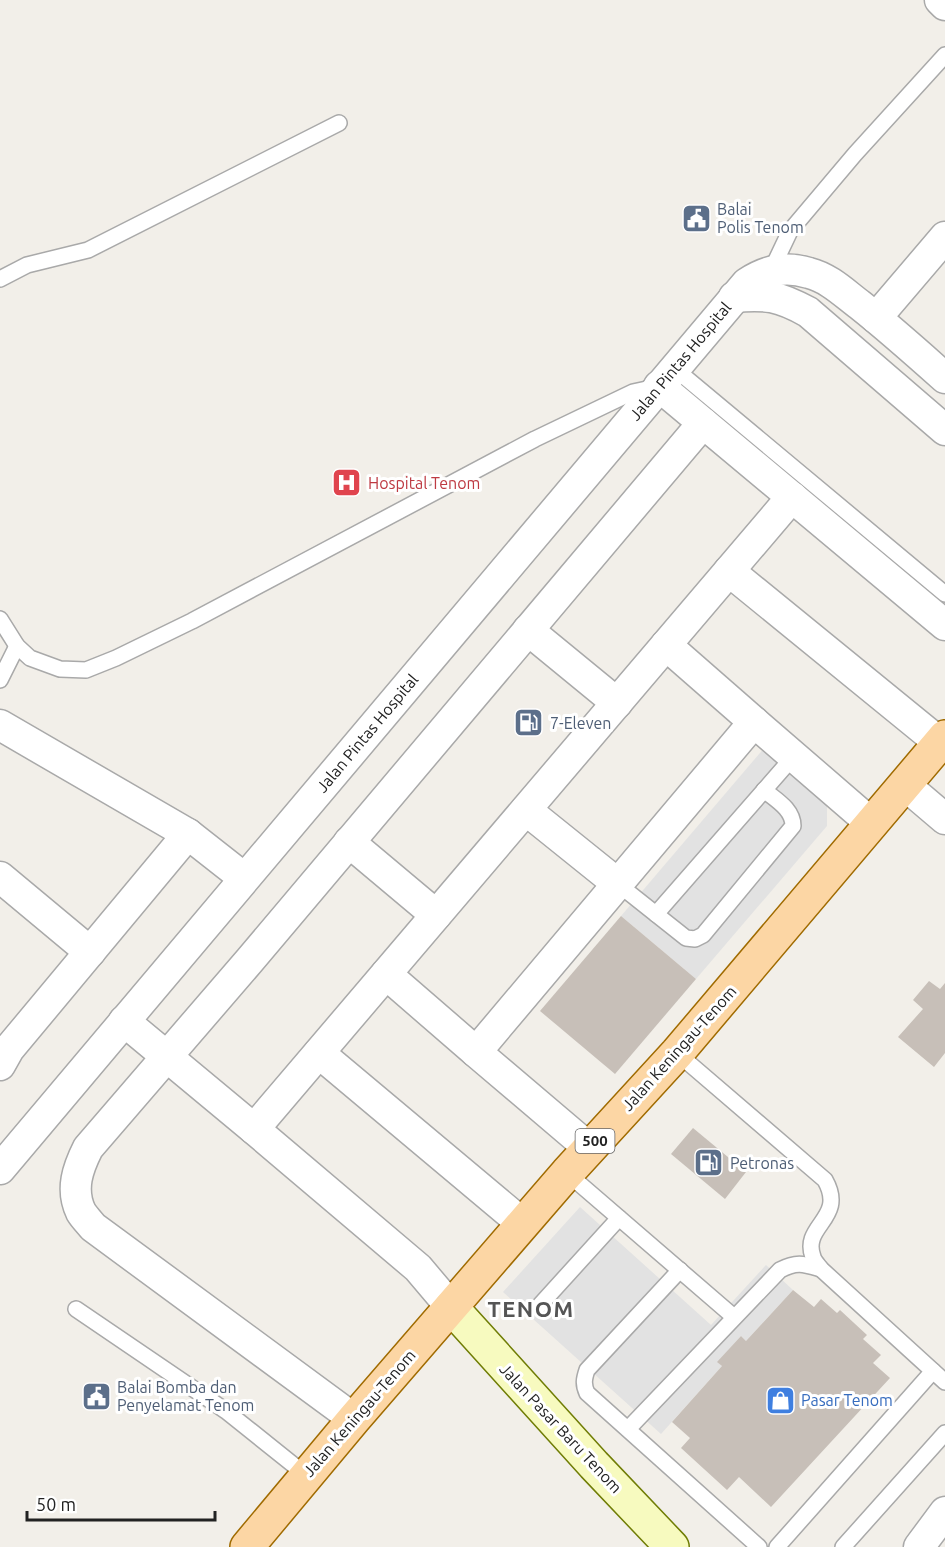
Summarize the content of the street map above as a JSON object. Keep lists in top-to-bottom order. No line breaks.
{"streets":{"main road":["Jalan Keningau-Tenom","500"],"street":["Jalan Pintas Hospital","Jalan Pasar Baru Tenom"]},"crossings":[["Jalan Keningau-Tenom","Jalan Pasar Baru Tenom"]],"districts":["TENOM"],"places":{"public building":["Balai Polis Tenom","Balai Bomba dan Penyelamat Tenom"],"hospital":["Hospital Tenom"],"fuel station":["7-Eleven","Petronas"],"shop":["Pasar Tenom"]},"scale_bar":"50 m"}
